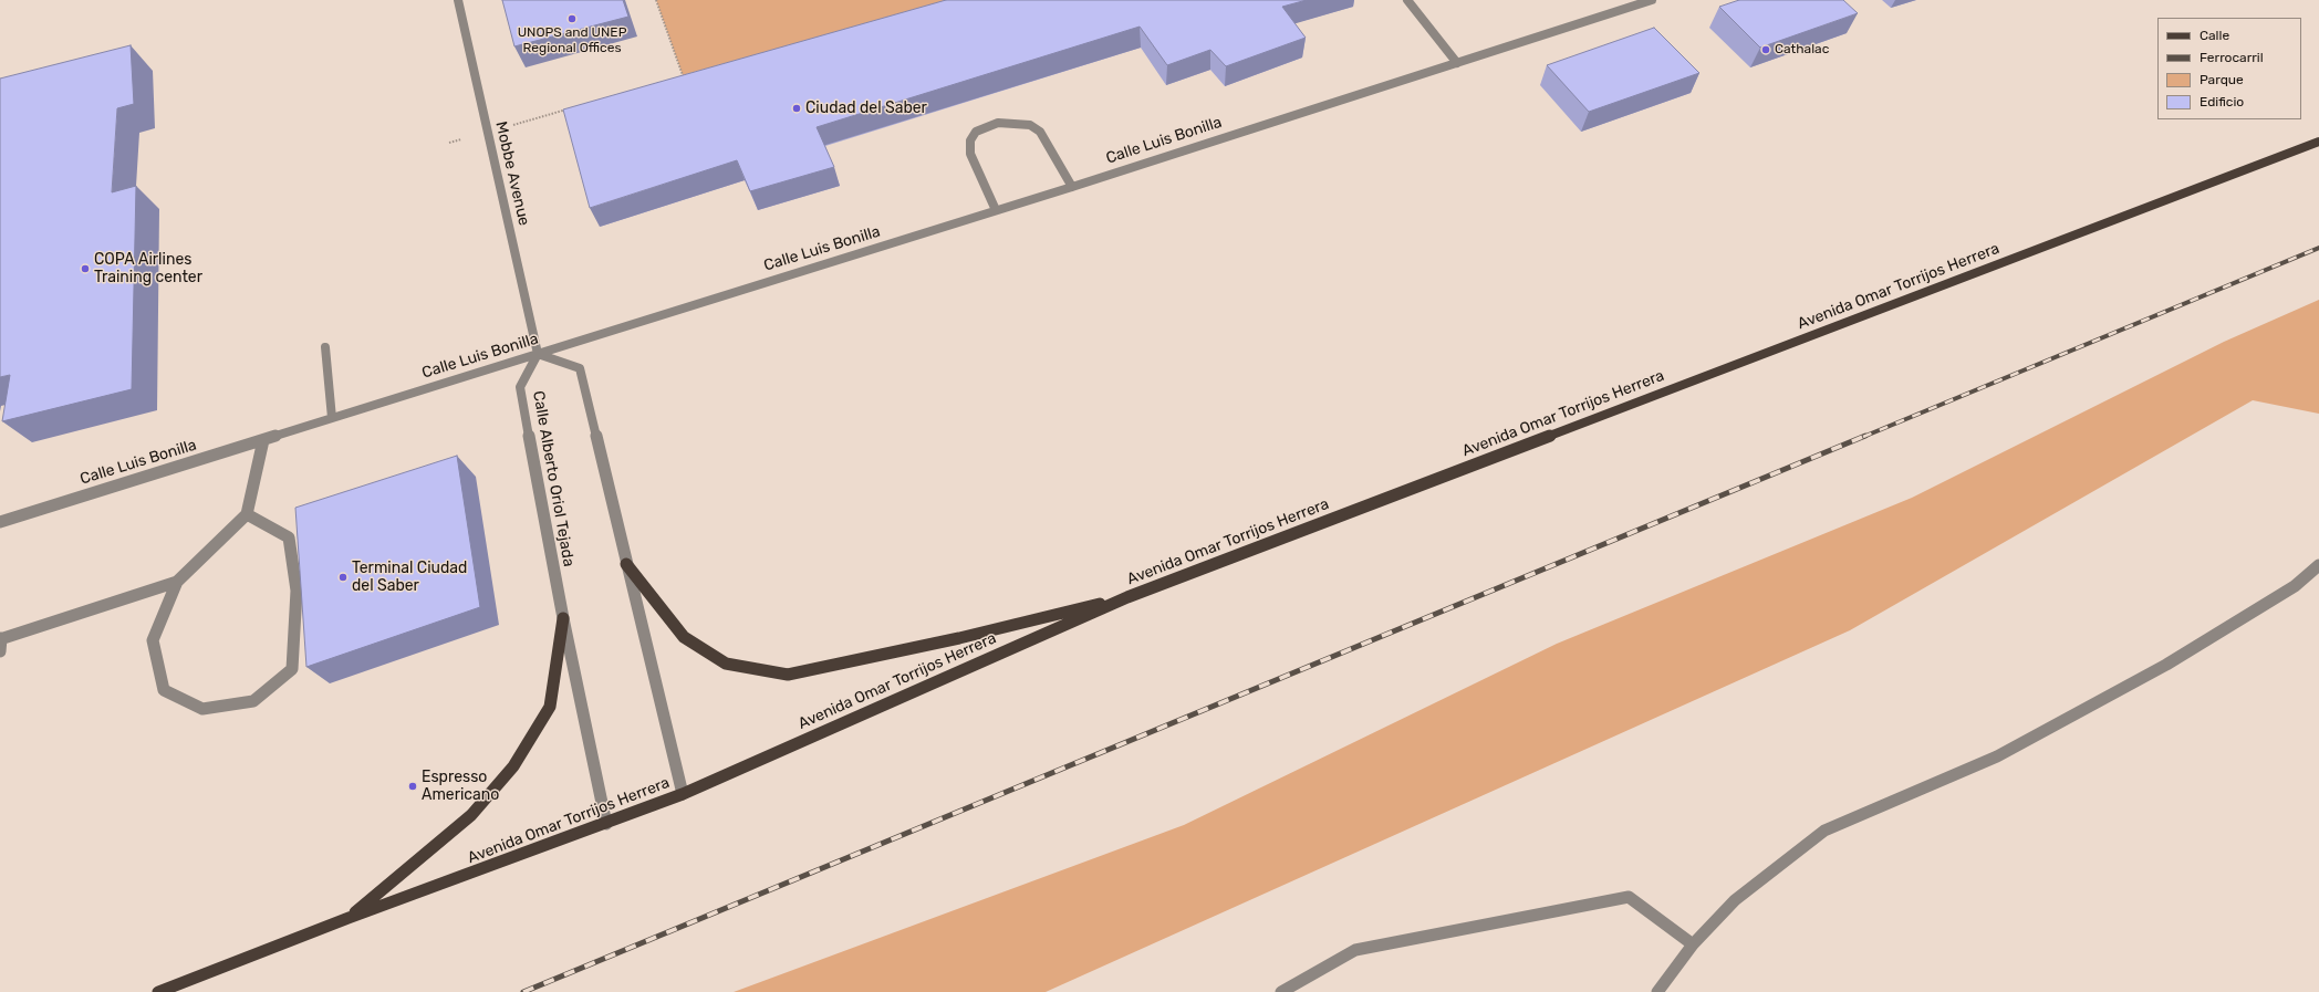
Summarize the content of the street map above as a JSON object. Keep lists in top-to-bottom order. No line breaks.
{"streets":{"main road":["Avenida Omar Torrijos Herrera"],"street":["Calle Luis Bonilla","Mobbe Avenue","Calle Alberto Oriol Tejada"]},"crossings":[["Calle Luis Bonilla","Mobbe Avenue"],["Calle Luis Bonilla","Calle Alberto Oriol Tejada"],["Mobbe Avenue","Calle Alberto Oriol Tejada"],["Avenida Omar Torrijos Herrera","Calle Alberto Oriol Tejada"]],"places":["UNOPS and UNEP Regional Offices","Cathalac","Ciudad del Saber","COPA Airlines Training center","Terminal Ciudad del Saber","Espresso Americano"],"legend":["Calle","Ferrocarril","Parque","Edificio"]}
